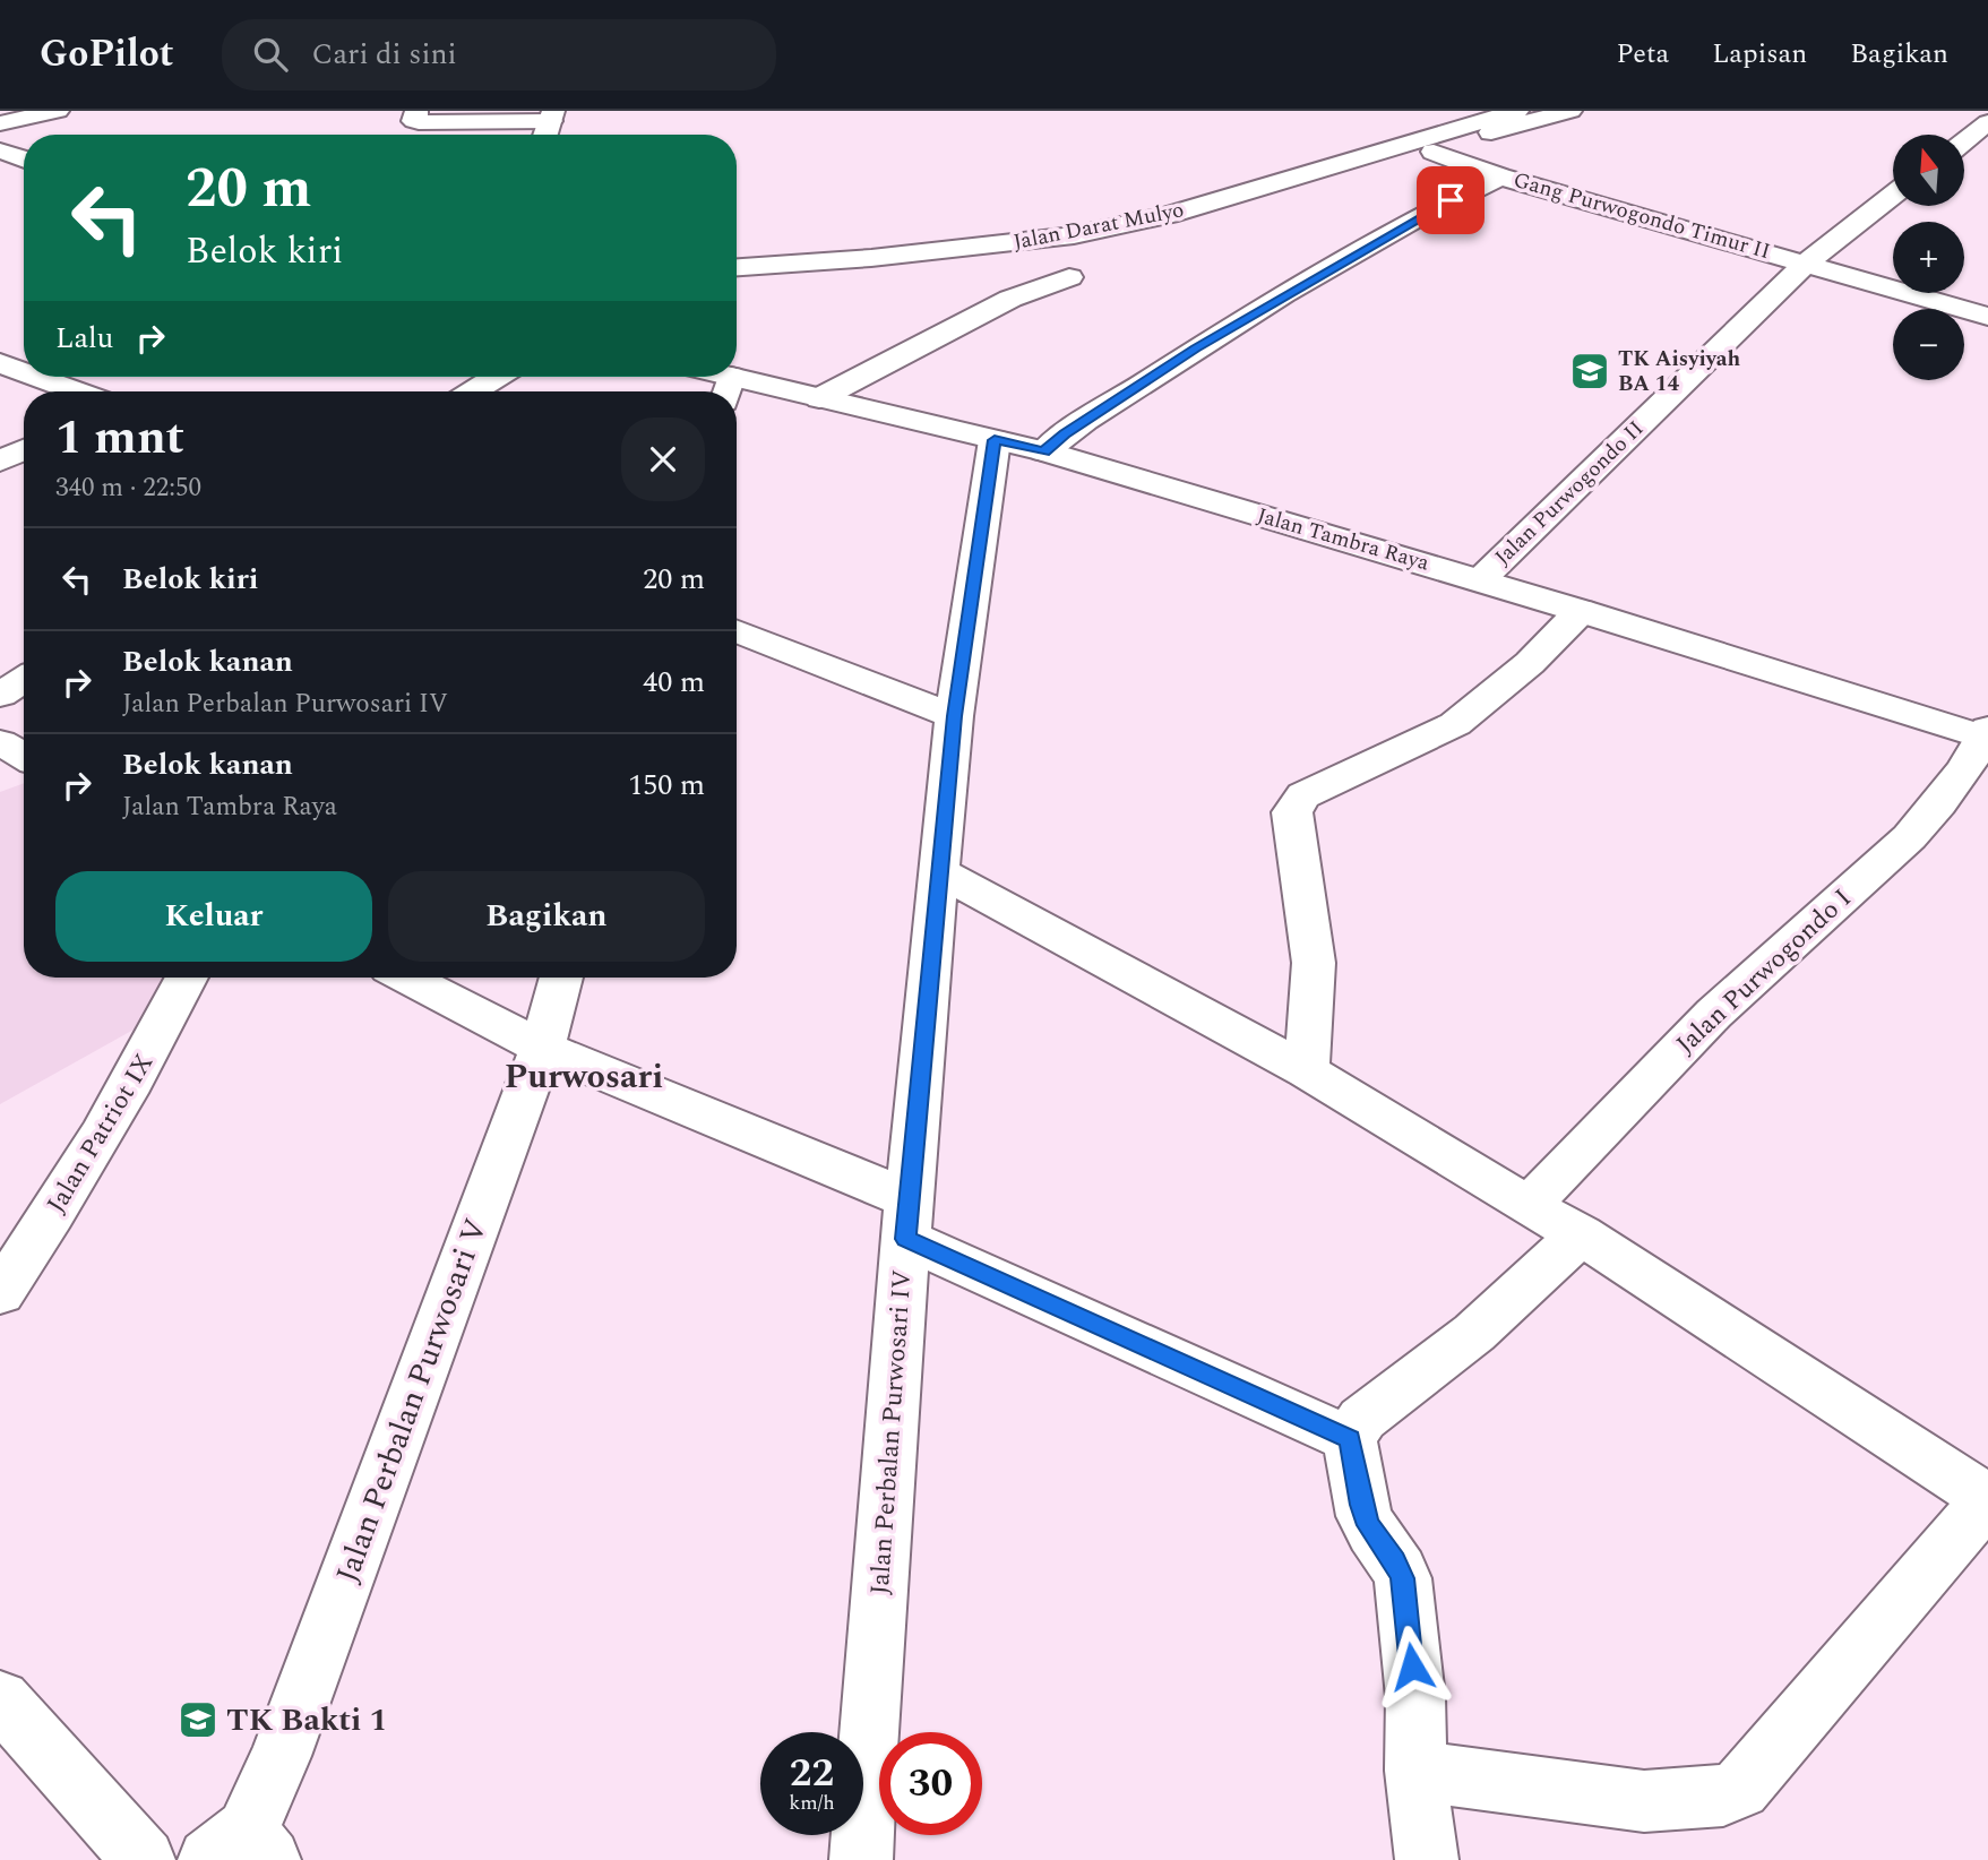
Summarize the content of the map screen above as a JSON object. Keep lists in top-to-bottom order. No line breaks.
{"streets":{"street":["Gang Purwogondo Timur II","Jalan Darat Mulyo","Jalan Purwogondo II","Jalan Tambra Raya","Jalan Purwogondo I","Jalan Patriot IX","Jalan Perbalan Purwosari V","Jalan Perbalan Purwosari IV"]},"crossings":[["Gang Purwogondo Timur II","Jalan Darat Mulyo"],["Gang Purwogondo Timur II","Jalan Purwogondo II"],["Jalan Purwogondo II","Jalan Tambra Raya"],["Jalan Tambra Raya","Jalan Purwogondo I"],["Jalan Tambra Raya","Jalan Perbalan Purwosari IV"]],"districts":["Purwosari"],"places":{"school or university":["TK Aisyiyah BA 14","TK Bakti 1"]},"north":"top","page":{"header":"GoPilot","search":"Cari di sini","nav":["Peta","Lapisan","Bagikan"],"map_buttons":["+","−"],"turn":["20 m","Belok kiri"],"then":"Lalu","heading":["1 mnt","340 m · 22:50"],"list":[{"name":"Belok kiri","value":"20 m"},{"name":"Belok kanan","note":"Jalan Perbalan Purwosari IV","value":"40 m"},{"name":"Belok kanan","note":"Jalan Tambra Raya","value":"150 m"}],"buttons":["Keluar","Bagikan"],"speed":"22 km/h","limit":"30"}}
